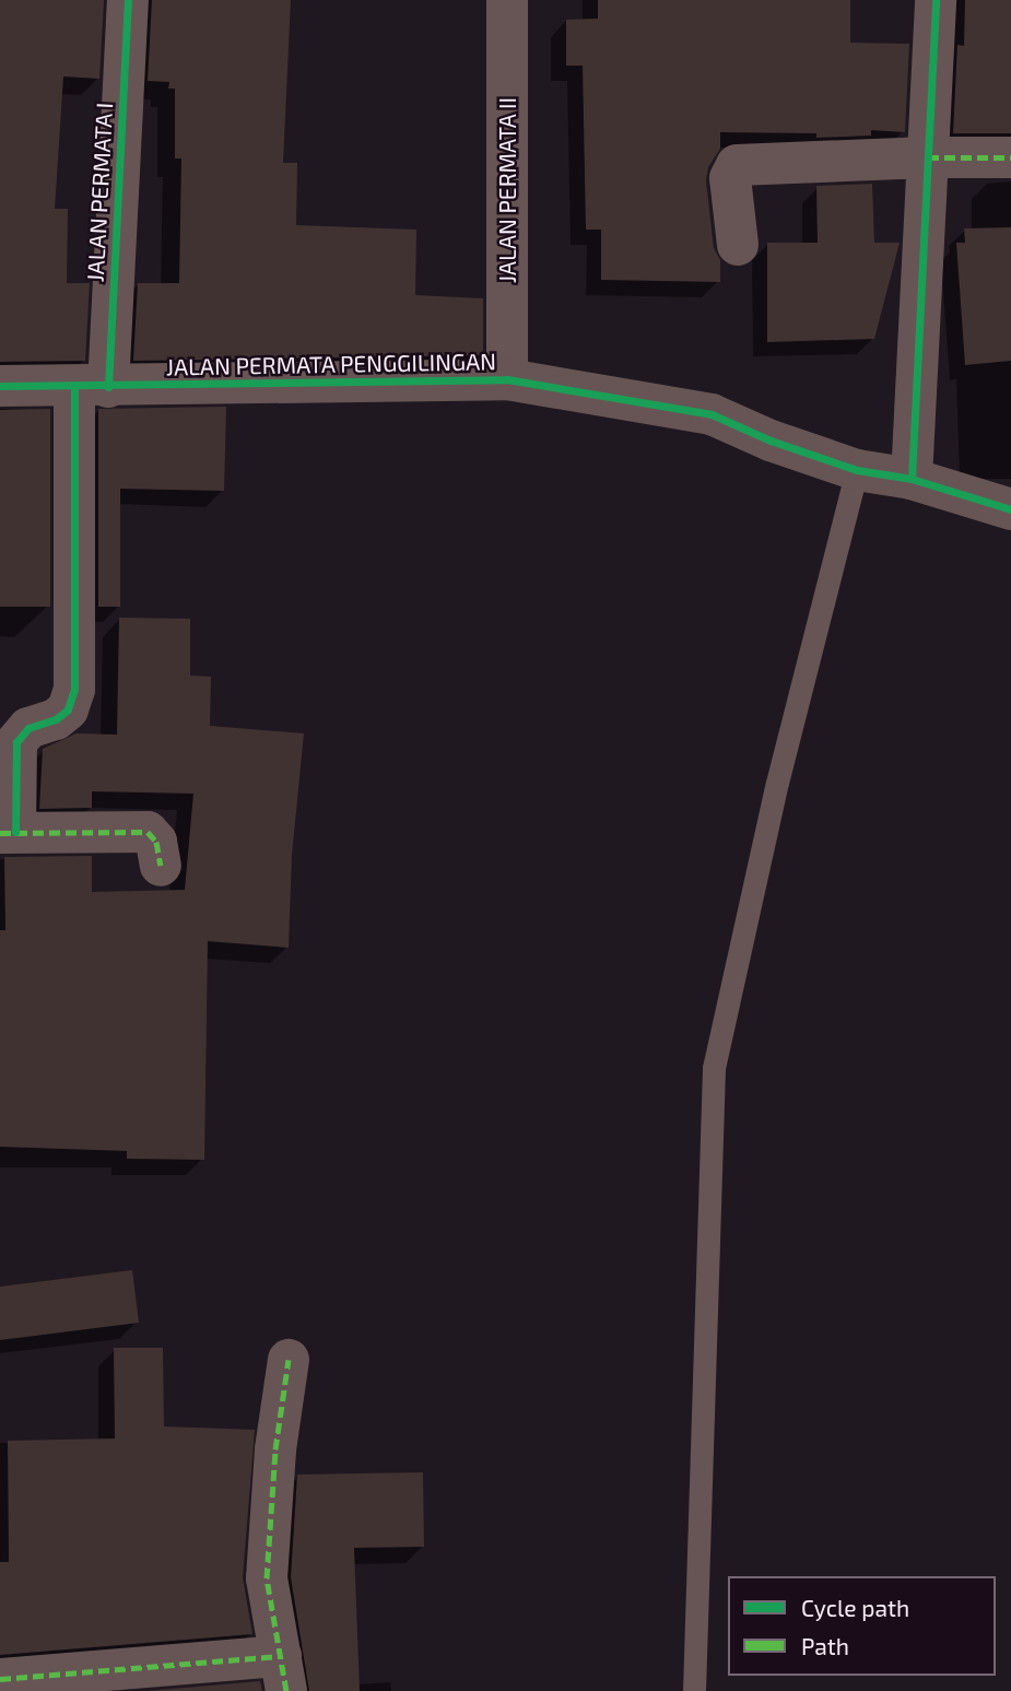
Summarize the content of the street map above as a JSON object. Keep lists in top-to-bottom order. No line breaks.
{"streets":{"street":["JALAN PERMATA II","JALAN PERMATA I","JALAN PERMATA PENGGILINGAN"]},"crossings":[["JALAN PERMATA II","JALAN PERMATA PENGGILINGAN"],["JALAN PERMATA I","JALAN PERMATA PENGGILINGAN"]],"legend":["Cycle path","Path"]}
